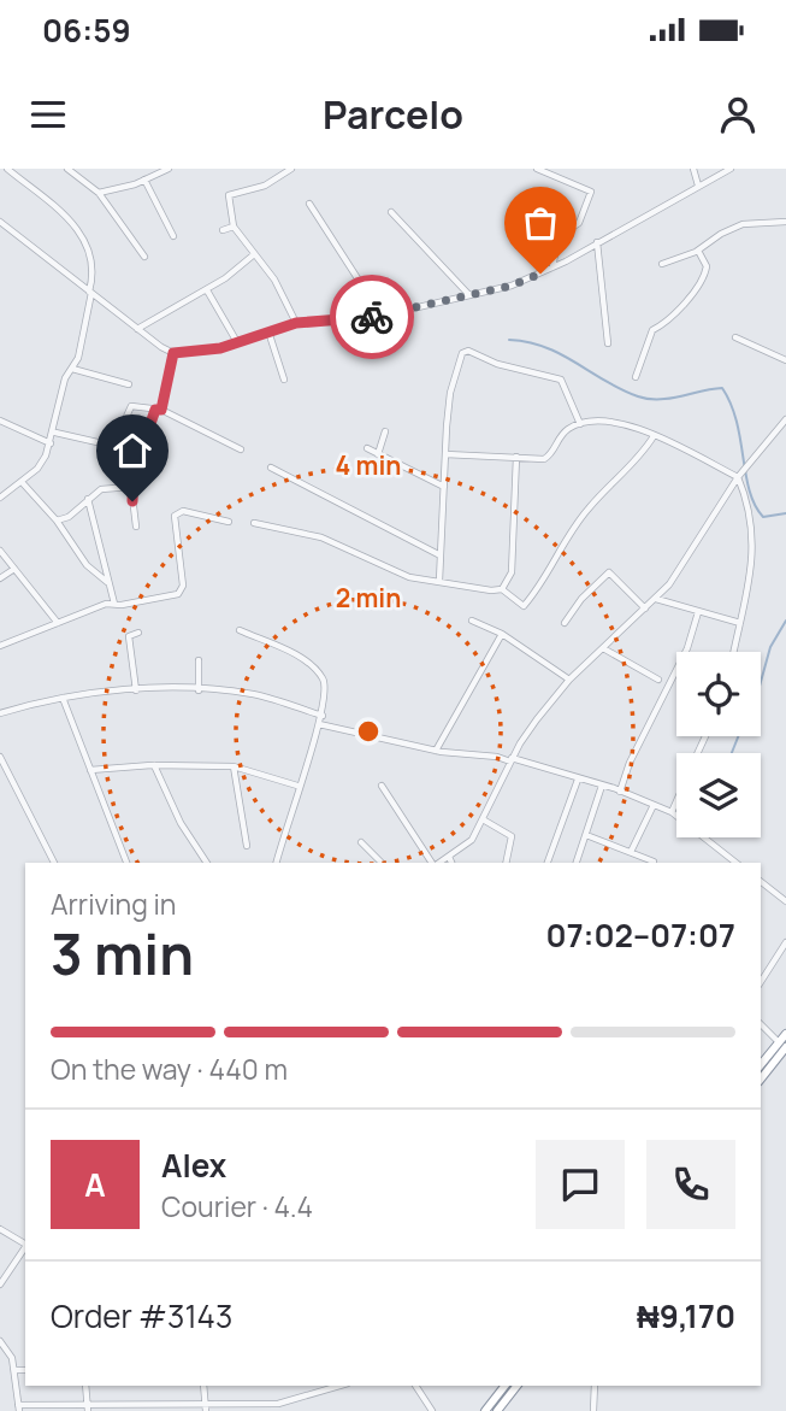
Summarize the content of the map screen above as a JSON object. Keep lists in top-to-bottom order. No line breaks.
{"page":{"status":"06:59","header":"Parcelo","heading":["3 min","Arriving in","07:02–07:07"],"panel":["Alex","Courier · 4.4","Order #3143","₦9,170"],"bar":"On the way · 440 m","round":"A"},"rings":["4 min","2 min"]}
